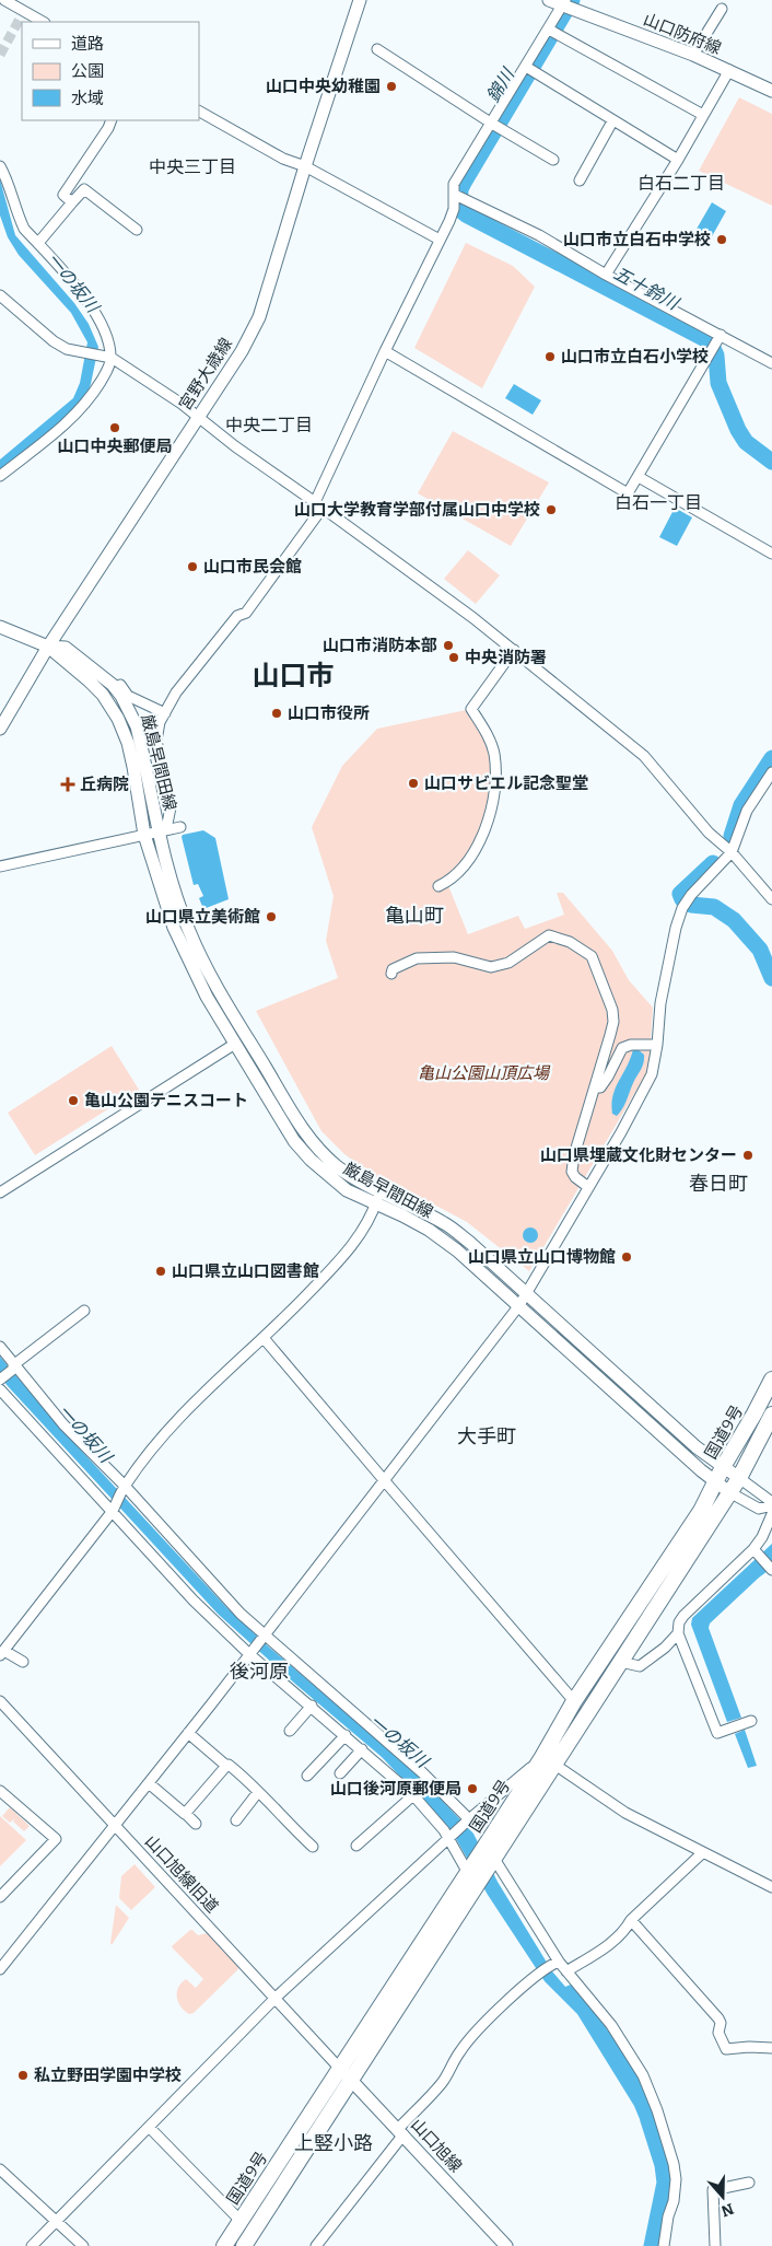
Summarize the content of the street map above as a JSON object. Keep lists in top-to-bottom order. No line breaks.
{"streets":{"highway":["国道9号"],"main road":["山口防府線","宮野大歳線","厳島早間田線","山口旭線"],"street":["山口旭線旧道"]},"crossings":[["宮野大歳線","厳島早間田線"],["厳島早間田線","国道9号"],["国道9号","山口旭線旧道"],["国道9号","山口旭線"],["山口旭線旧道","山口旭線"]],"districts":["中央三丁目","白石二丁目","中央二丁目","白石一丁目","山口市","亀山町","春日町","大手町","後河原","上竪小路"],"water":["錦川","一の坂川","五十鈴川"],"parks":["亀山公園山頂広場"],"places":{"other":["山口中央幼稚園","山口市立白石中学校","山口市立白石小学校","山口中央郵便局","山口大学教育学部付属山口中学校","山口市民会館","山口市消防本部","中央消防署","山口市役所","山口サビエル記念聖堂","山口県立美術館","亀山公園テニスコート","山口県埋蔵文化財センター","山口県立山口博物館","山口県立山口図書館","山口後河原郵便局","私立野田学園中学校"],"health":["丘病院"]},"legend":["道路","公園","水域"],"north":"bottom"}
